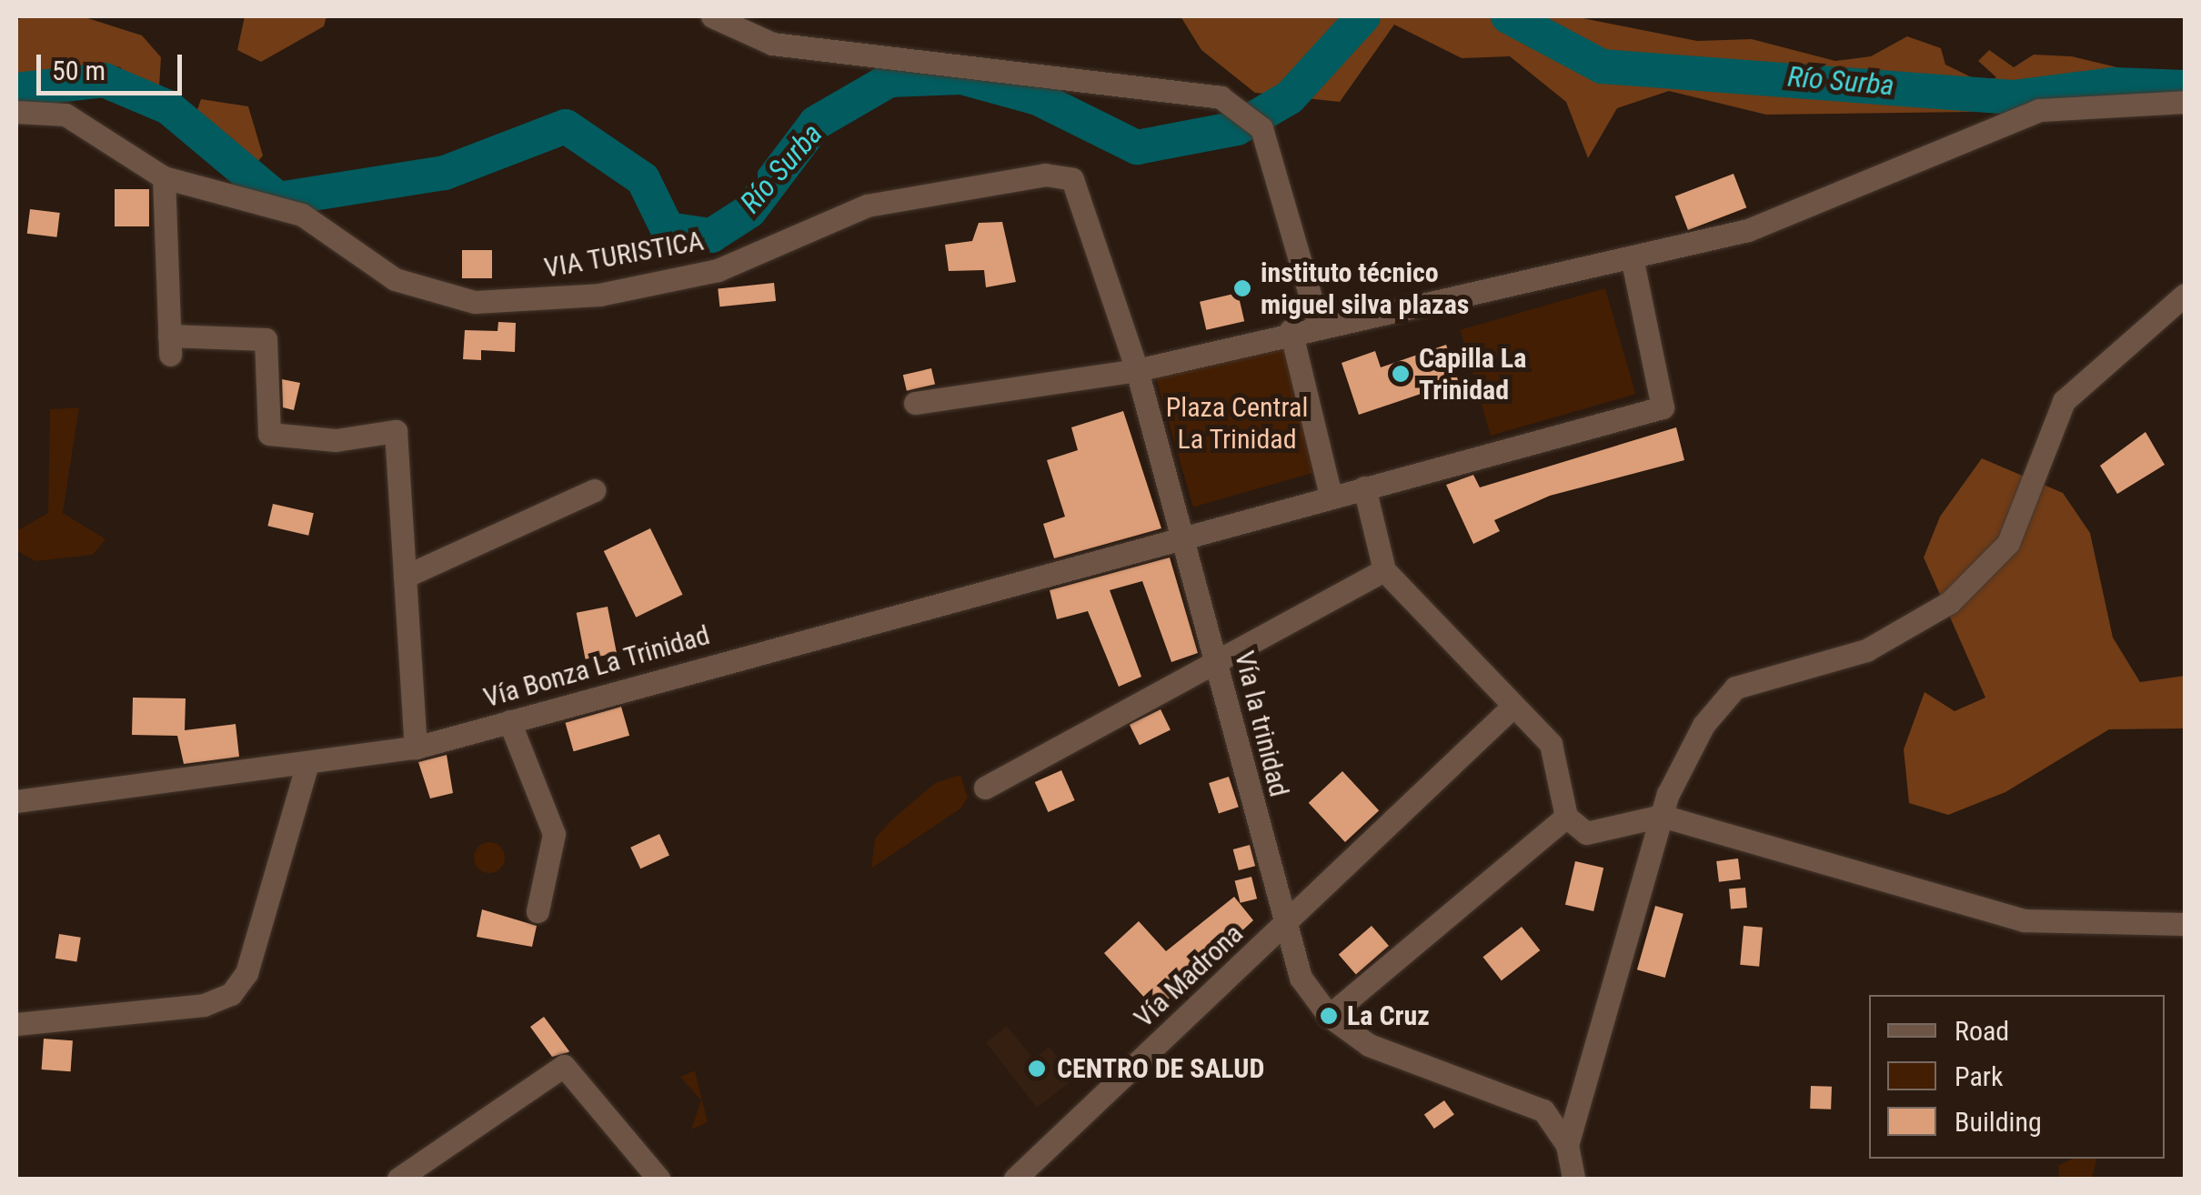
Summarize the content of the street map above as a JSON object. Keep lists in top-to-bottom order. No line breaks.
{"streets":{"street":["VIA TURISTICA","Vía Bonza La Trinidad","Vía la trinidad","Vía Madrona"]},"crossings":[["VIA TURISTICA","Vía la trinidad"],["Vía Bonza La Trinidad","Vía la trinidad"],["Vía la trinidad","Vía Madrona"]],"water":["Río Surba"],"parks":["Plaza Central La Trinidad"],"places":["instituto técnico miguel silva plazas","Capilla La Trinidad","La Cruz","CENTRO DE SALUD"],"legend":["Road","Park","Building"],"scale_bar":"50 m"}
